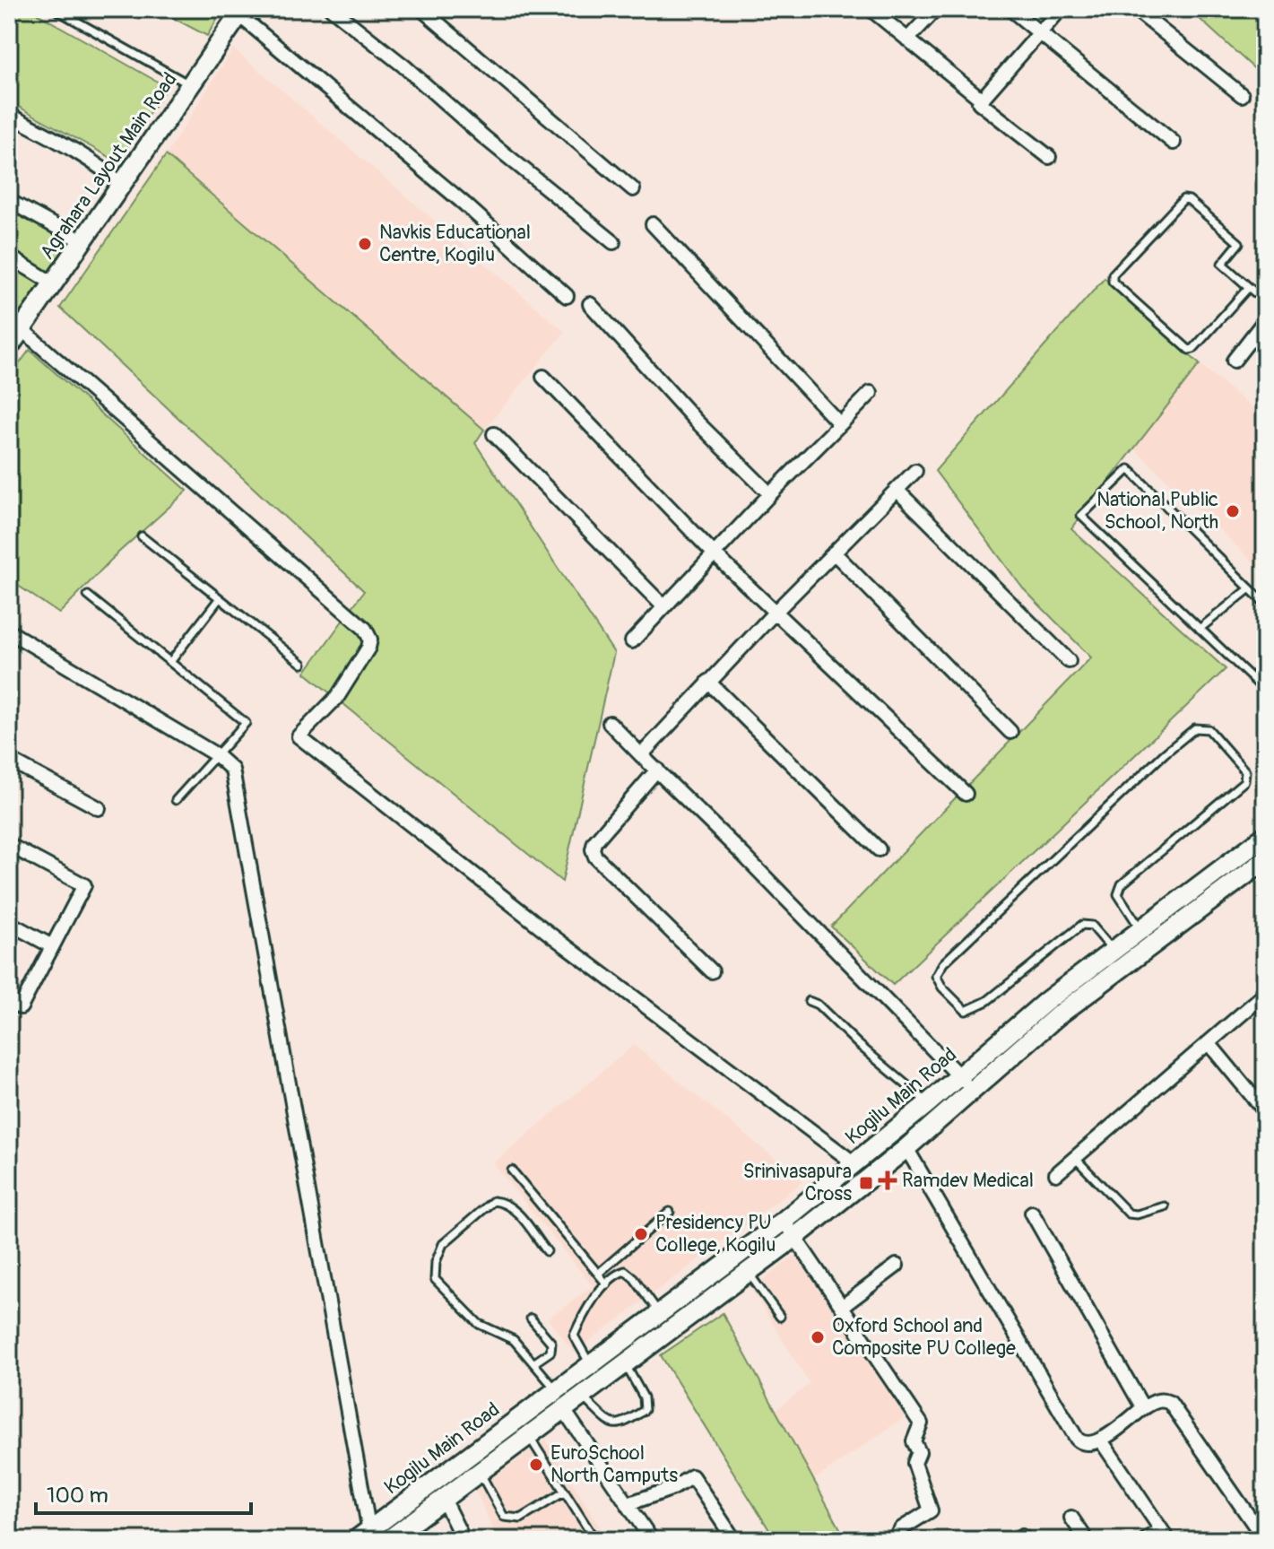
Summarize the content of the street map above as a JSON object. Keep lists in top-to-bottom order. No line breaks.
{"streets":{"main road":["Agrahara Layout Main Road","Kogilu Main Road"]},"places":{"other":["Navkis Educational Centre, Kogilu","National Public School, North","Presidency PU College, Kogilu","Oxford School and Composite PU College","EuroSchool North Camputs"],"health":["Ramdev Medical"],"transit":["Srinivasapura Cross"]},"scale_bar":"100 m"}
